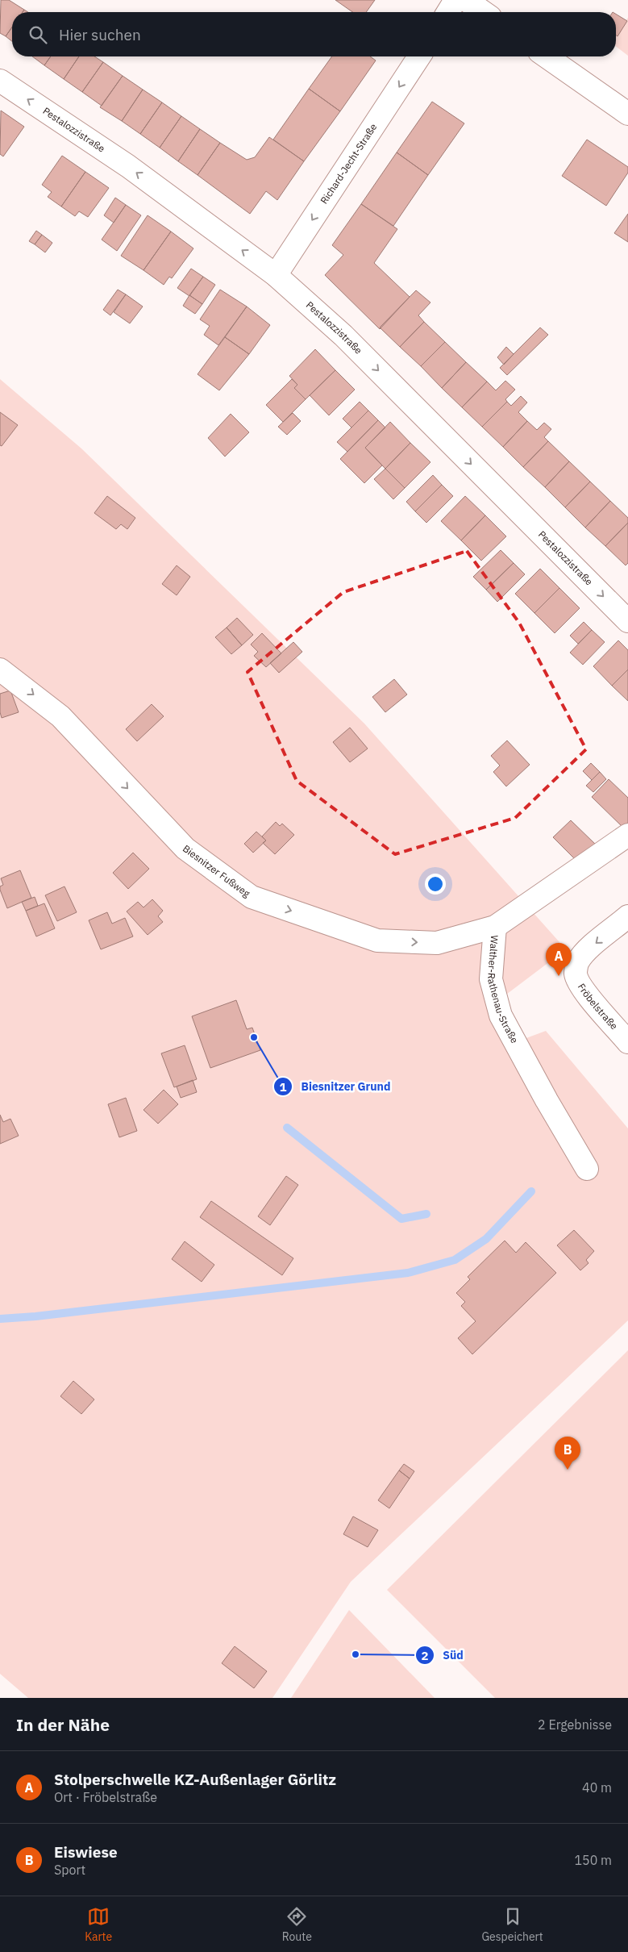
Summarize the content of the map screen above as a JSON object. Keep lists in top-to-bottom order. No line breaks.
{"streets":{"street":["Pestalozzistraße","Richard-Jecht-Straße","Biesnitzer Fußweg","Walther-Rathenau-Straße","Fröbelstraße"]},"crossings":[["Pestalozzistraße","Richard-Jecht-Straße"],["Biesnitzer Fußweg","Walther-Rathenau-Straße"]],"one_way":["Richard-Jecht-Straße","Biesnitzer Fußweg"],"places":["Biesnitzer Grund","Süd"],"page":{"search":"Hier suchen","pins":["A","B"],"heading":["In der Nähe","2 Ergebnisse"],"list":[{"mark":"A","name":"Stolperschwelle KZ-Außenlager Görlitz","note":"Ort · Fröbelstraße","value":"40 m"},{"mark":"B","name":"Eiswiese","note":"Sport","value":"150 m"}],"nav":["Karte","Route","Gespeichert"]}}
